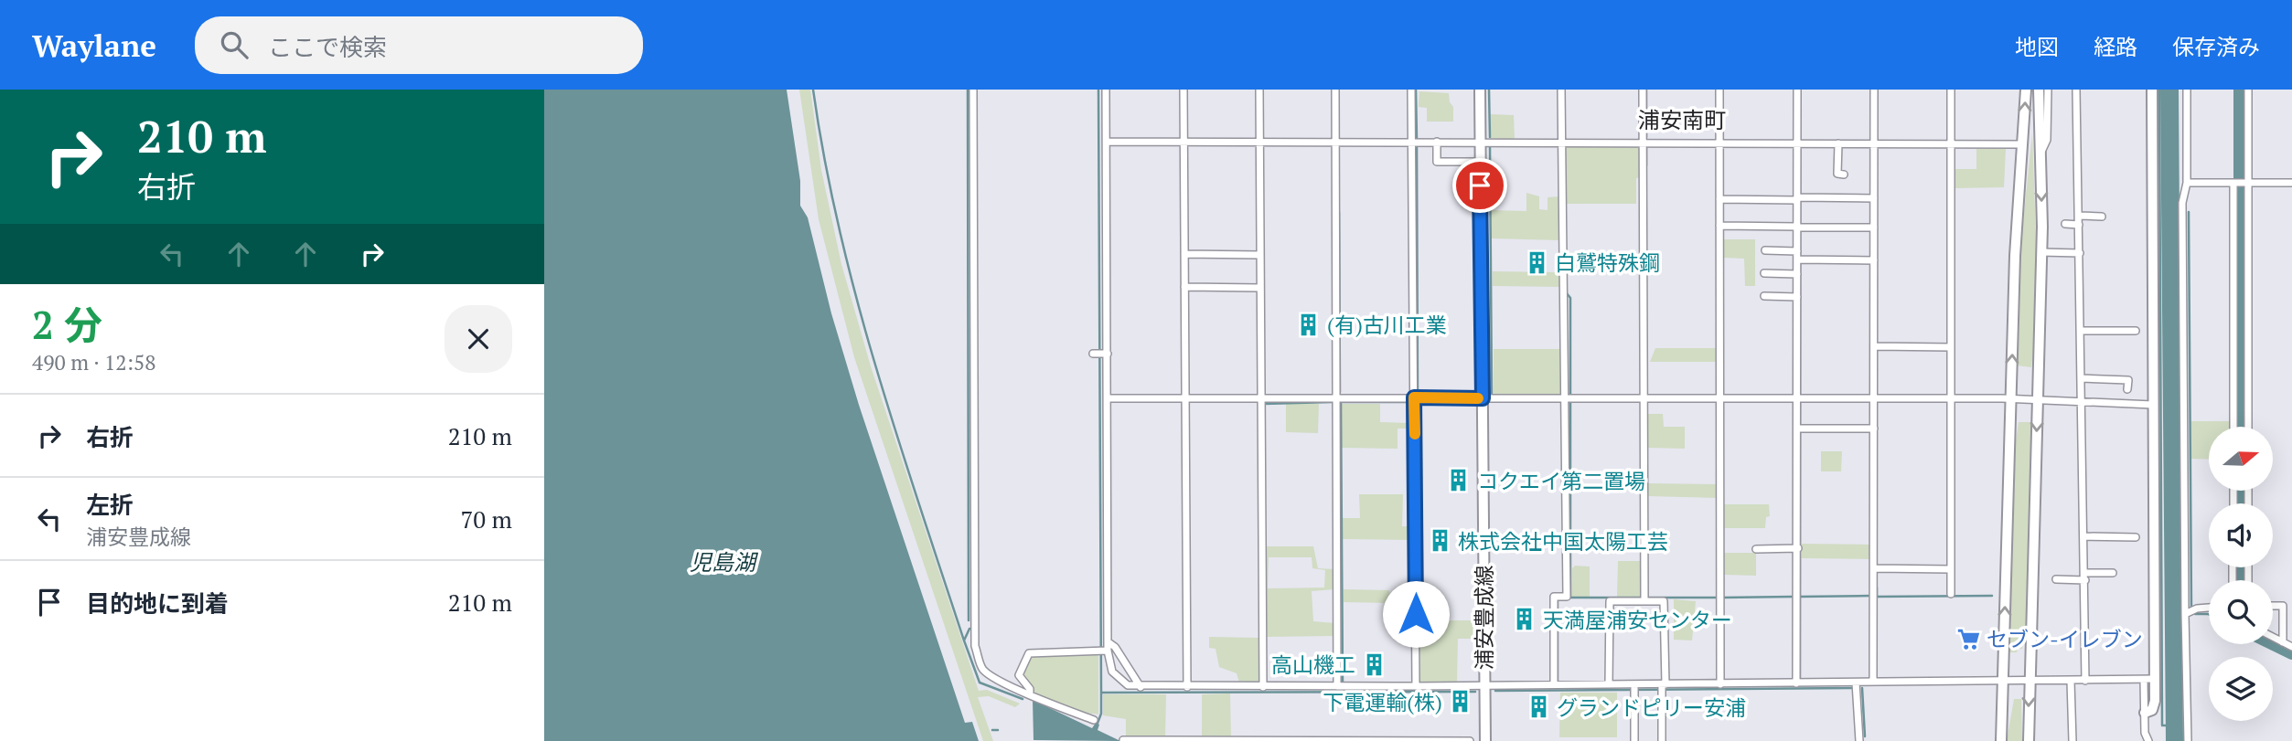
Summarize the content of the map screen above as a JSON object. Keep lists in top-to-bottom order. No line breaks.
{"streets":{"street":["浦安豊成線"]},"districts":["浦安南町"],"water":["児島湖"],"places":{"building":["白鷲特殊鋼","(有)古川工業","コクエイ第二置場","株式会社中国太陽工芸","天満屋浦安センター","高山機工","下電運輸(株)","グランドピリー安浦"],"supermarket":["セブン-イレブン"]},"north":"right","page":{"header":"Waylane","search":"ここで検索","nav":["地図","経路","保存済み"],"turn":["210 m","右折"],"heading":["2 分","490 m · 12:58"],"list":[{"name":"右折","value":"210 m"},{"name":"左折","note":"浦安豊成線","value":"70 m"},{"name":"目的地に到着","value":"210 m"}]}}
